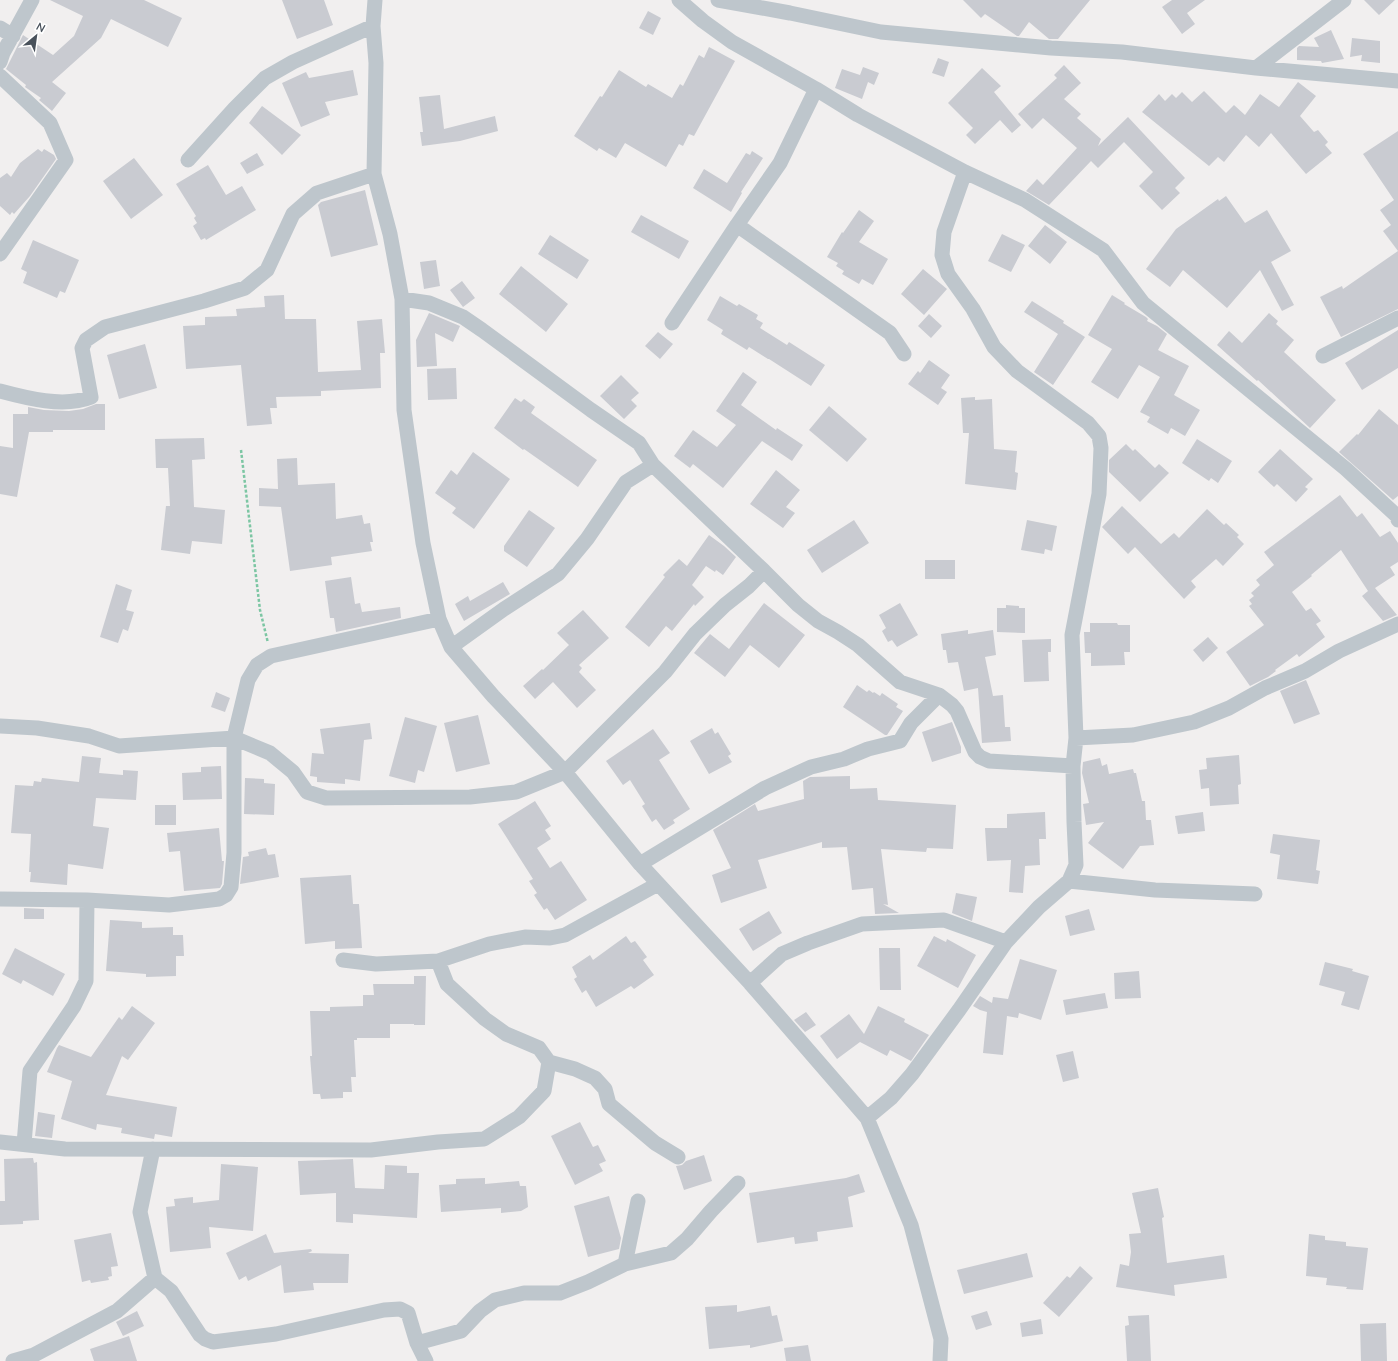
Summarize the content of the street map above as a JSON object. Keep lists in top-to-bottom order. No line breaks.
{"north":"top right"}
